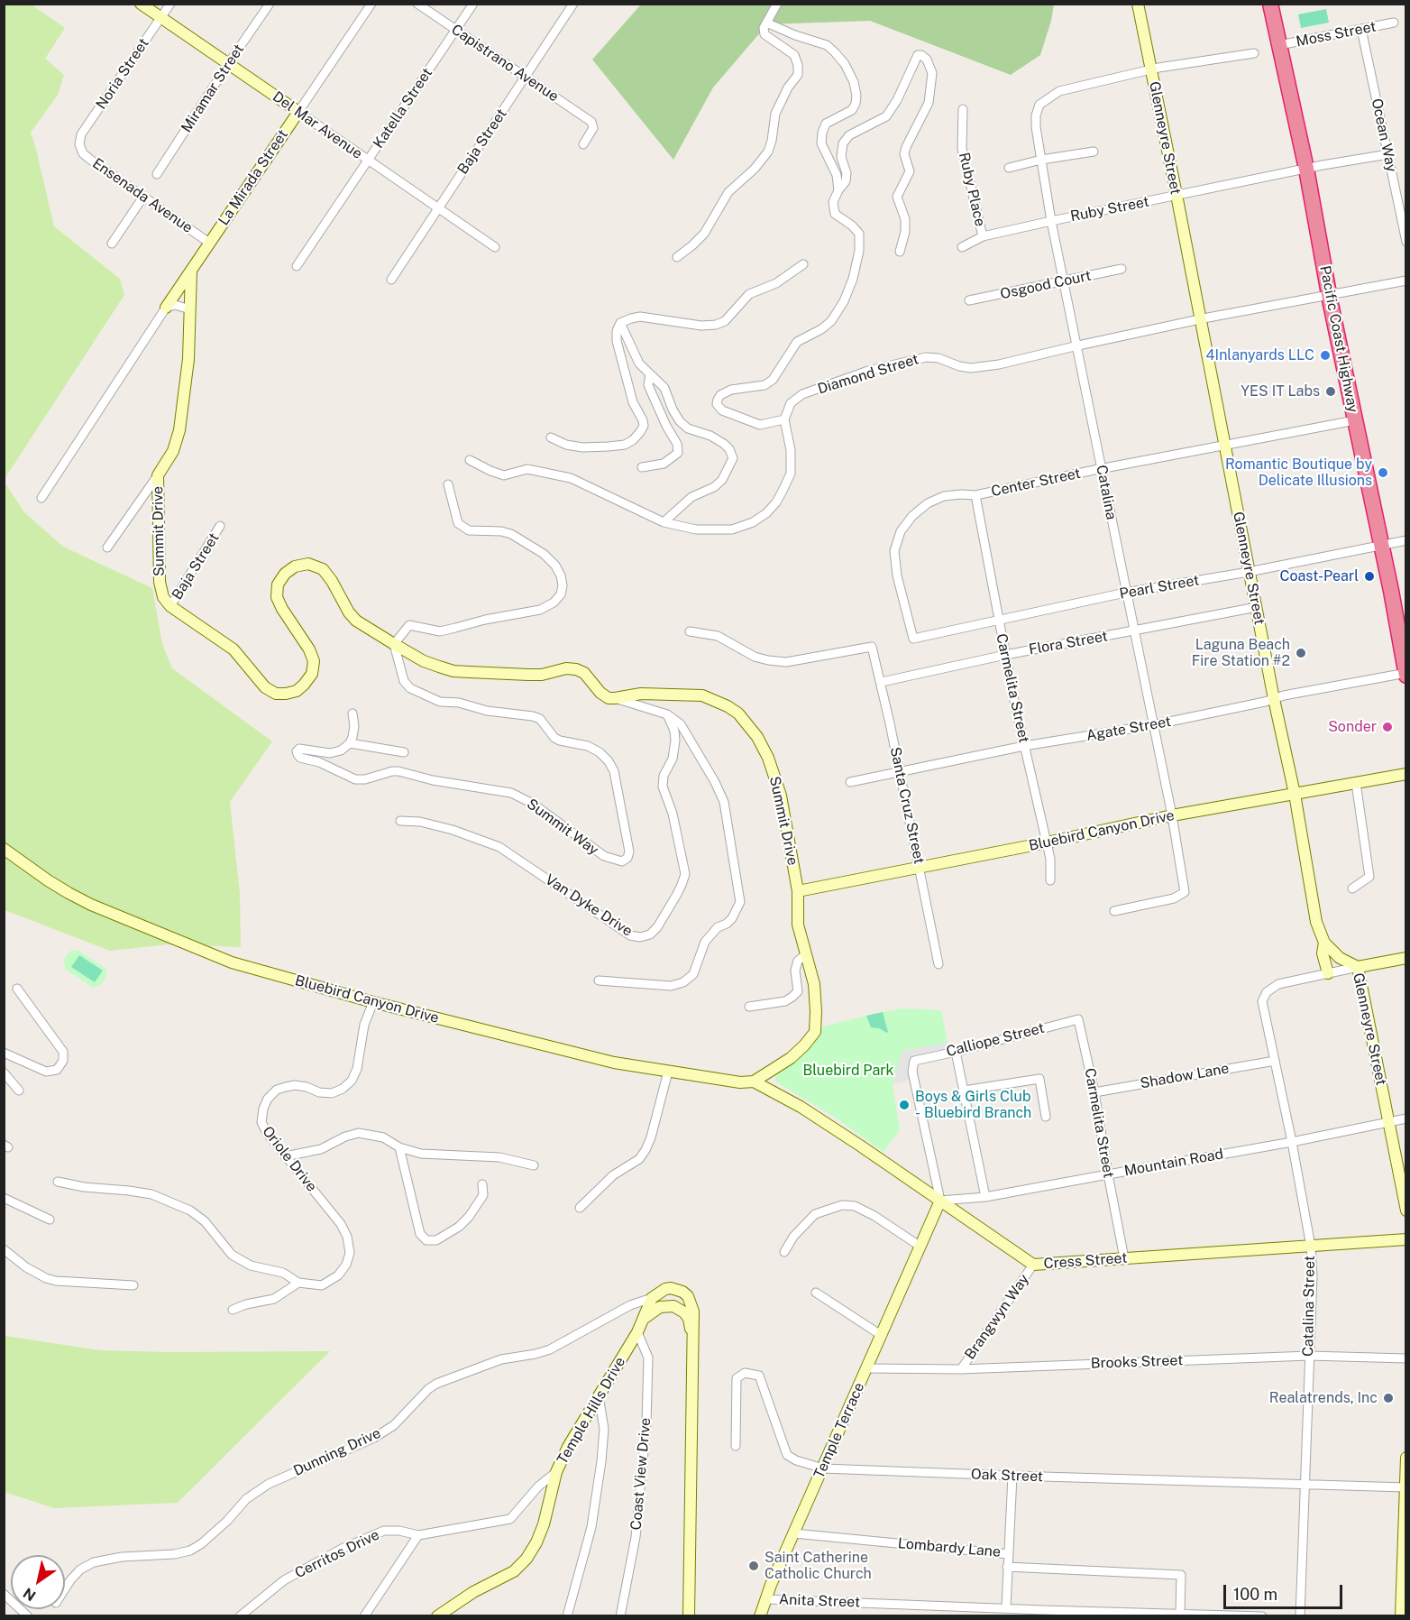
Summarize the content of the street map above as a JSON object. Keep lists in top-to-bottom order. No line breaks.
{"streets":{"highway":["Pacific Coast Highway"],"street":["Moss Street","Capistrano Avenue","Noria Street","Miramar Street","Katella Street","Del Mar Avenue","Ocean Way","Glenneyre Street","Baja Street","La Mirada Street","Ruby Place","Ensenada Avenue","Ruby Street","Osgood Court","Diamond Street","Center Street","Catalina","Summit Drive","Pearl Street","Flora Street","Carmelita Street","Agate Street","Santa Cruz Street","Summit Way","Bluebird Canyon Drive","Van Dyke Drive","Calliope Street","Shadow Lane","Oriole Drive","Mountain Road","Cress Street","Catalina Street","Brangwyn Way","Brooks Street","Temple Hills Drive","Temple Terrace","Dunning Drive","Coast View Drive","Oak Street","Lombardy Lane","Cerritos Drive","Anita Street"]},"crossings":[["Moss Street","Ocean Way"],["Moss Street","Pacific Coast Highway"],["Capistrano Avenue","Katella Street"],["Capistrano Avenue","Baja Street"],["Noria Street","Del Mar Avenue"],["Noria Street","Ensenada Avenue"],["Miramar Street","Del Mar Avenue"],["Katella Street","Del Mar Avenue"],["Del Mar Avenue","Baja Street"],["Del Mar Avenue","La Mirada Street"],["Ocean Way","Ruby Street"],["Glenneyre Street","Ruby Street"],["Glenneyre Street","Diamond Street"],["Glenneyre Street","Center Street"],["Glenneyre Street","Catalina"],["Glenneyre Street","Pearl Street"],["Glenneyre Street","Flora Street"],["Glenneyre Street","Agate Street"],["Glenneyre Street","Bluebird Canyon Drive"],["Glenneyre Street","Mountain Road"],["Baja Street","Summit Drive"],["La Mirada Street","Ensenada Avenue"],["La Mirada Street","Summit Drive"],["Ruby Place","Ruby Street"],["Ruby Street","Pacific Coast Highway"],["Ruby Street","Catalina"],["Osgood Court","Catalina"],["Pacific Coast Highway","Diamond Street"],["Pacific Coast Highway","Center Street"],["Pacific Coast Highway","Pearl Street"],["Pacific Coast Highway","Agate Street"],["Diamond Street","Catalina"],["Center Street","Catalina"],["Center Street","Pearl Street"],["Center Street","Carmelita Street"],["Catalina","Pearl Street"],["Catalina","Flora Street"],["Catalina","Agate Street"],["Catalina","Bluebird Canyon Drive"],["Summit Drive","Bluebird Canyon Drive"],["Summit Drive","Cress Street"],["Pearl Street","Carmelita Street"],["Flora Street","Carmelita Street"],["Flora Street","Santa Cruz Street"],["Carmelita Street","Agate Street"],["Carmelita Street","Bluebird Canyon Drive"],["Carmelita Street","Calliope Street"],["Carmelita Street","Shadow Lane"],["Carmelita Street","Mountain Road"],["Carmelita Street","Cress Street"],["Agate Street","Santa Cruz Street"],["Santa Cruz Street","Bluebird Canyon Drive"],["Bluebird Canyon Drive","Oriole Drive"],["Bluebird Canyon Drive","Cress Street"],["Calliope Street","Mountain Road"],["Calliope Street","Cress Street"],["Calliope Street","Temple Terrace"],["Shadow Lane","Catalina Street"],["Mountain Road","Cress Street"],["Mountain Road","Catalina Street"],["Mountain Road","Temple Terrace"],["Cress Street","Catalina Street"],["Cress Street","Brangwyn Way"],["Cress Street","Temple Terrace"],["Catalina Street","Brooks Street"],["Catalina Street","Oak Street"],["Brangwyn Way","Brooks Street"],["Brooks Street","Temple Terrace"],["Temple Hills Drive","Dunning Drive"],["Temple Hills Drive","Coast View Drive"],["Temple Hills Drive","Cerritos Drive"],["Temple Terrace","Oak Street"],["Temple Terrace","Lombardy Lane"],["Temple Terrace","Anita Street"],["Lombardy Lane","Anita Street"]],"parks":["Bluebird Park"],"places":["4Inlanyards LLC","YES IT Labs","Romantic Boutique by Delicate Illusions","Coast-Pearl","Laguna Beach Fire Station #2","Sonder","Boys & Girls Club - Bluebird Branch","Realatrends, Inc","Saint Catherine Catholic Church"],"scale_bar":"100 m","north":"bottom left"}
